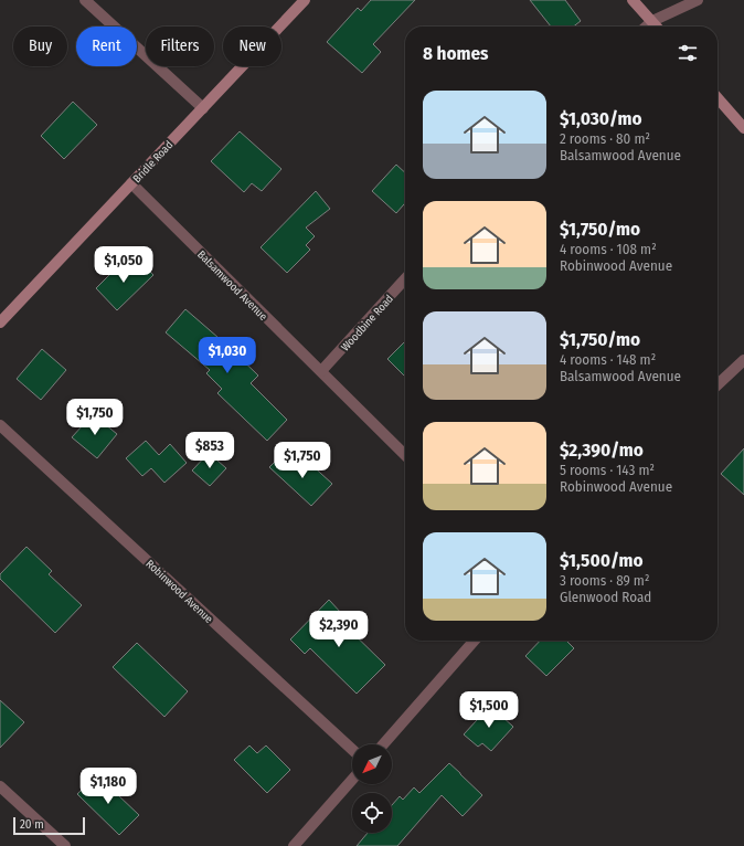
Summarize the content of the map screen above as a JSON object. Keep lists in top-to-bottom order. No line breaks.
{"streets":{"street":["Bridle Road","Balsamwood Avenue","Woodbine Road","Robinwood Avenue"]},"crossings":[["Bridle Road","Balsamwood Avenue"],["Balsamwood Avenue","Woodbine Road"]],"scale_bar":"20 m","north":"bottom left","page":{"chip":["Buy","Rent","Filters","New"],"heading":"8 homes","list":[{"name":"$1,030/mo","note":"2 rooms · 80 m² · Balsamwood Avenue"},{"name":"$1,750/mo","note":"4 rooms · 108 m² · Robinwood Avenue"},{"name":"$1,750/mo","note":"4 rooms · 148 m² · Balsamwood Avenue"},{"name":"$2,390/mo","note":"5 rooms · 143 m² · Robinwood Avenue"},{"name":"$1,500/mo","note":"3 rooms · 89 m² · Glenwood Road"}],"price":["$1,050","$1,030","$1,750","$853","$1,750","$2,390","$1,500","$1,180"],"scale":"20 m"}}
